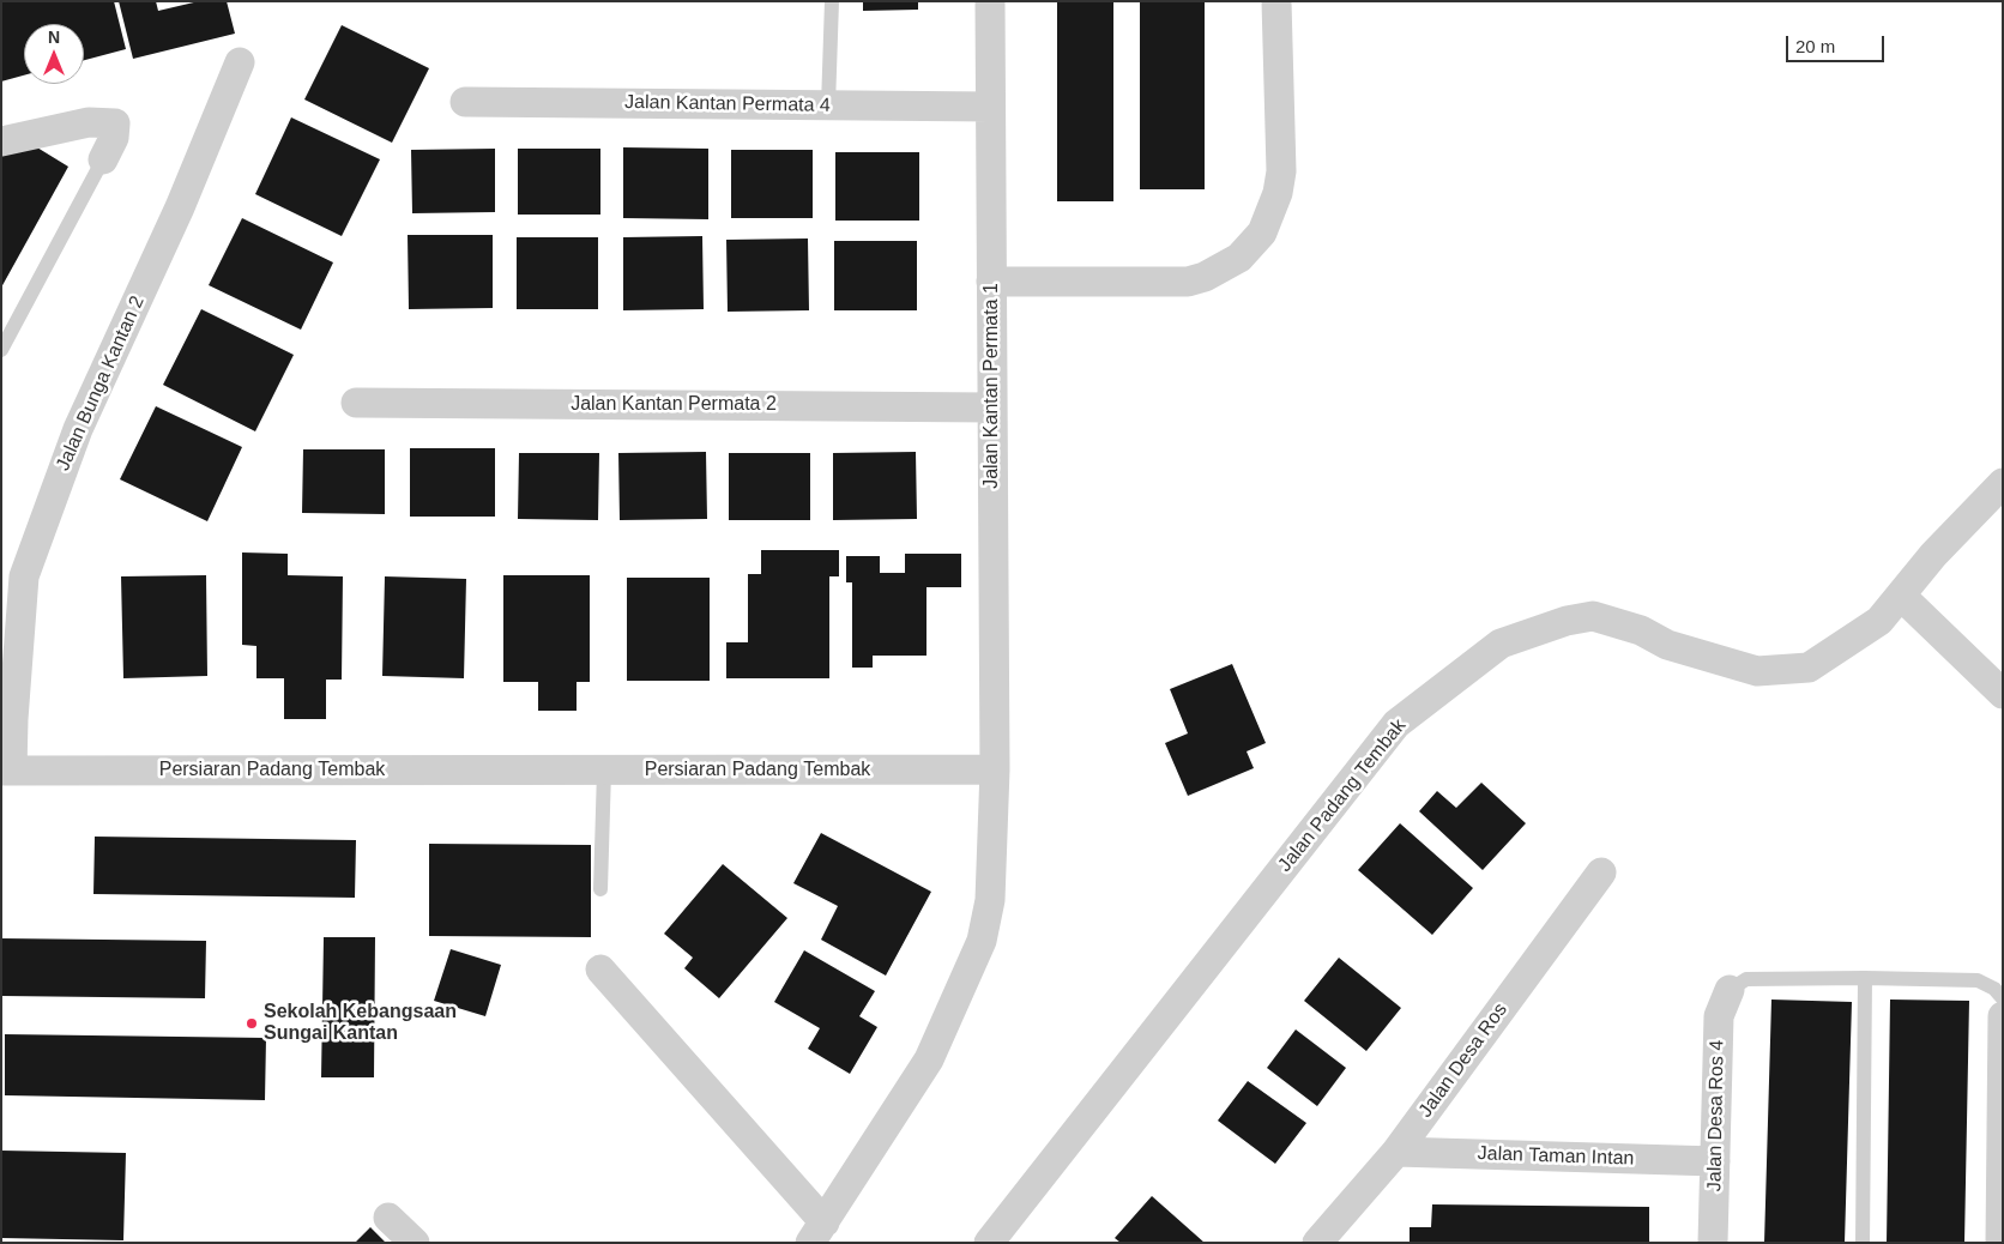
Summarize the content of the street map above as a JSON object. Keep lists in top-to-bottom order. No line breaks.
{"streets":{"street":["Jalan Kantan Permata 4","Jalan Bunga Kantan 2","Jalan Kantan Permata 1","Jalan Kantan Permata 2","Persiaran Padang Tembak","Jalan Padang Tembak","Jalan Desa Ros","Jalan Desa Ros 4","Jalan Taman Intan"]},"crossings":[["Jalan Kantan Permata 4","Jalan Kantan Permata 1"],["Jalan Bunga Kantan 2","Persiaran Padang Tembak"],["Jalan Kantan Permata 1","Jalan Kantan Permata 2"],["Jalan Kantan Permata 1","Persiaran Padang Tembak"],["Jalan Desa Ros","Jalan Taman Intan"],["Jalan Desa Ros 4","Jalan Taman Intan"]],"places":["Sekolah Kebangsaan Sungai Kantan"],"scale_bar":"20 m","north":"top"}
